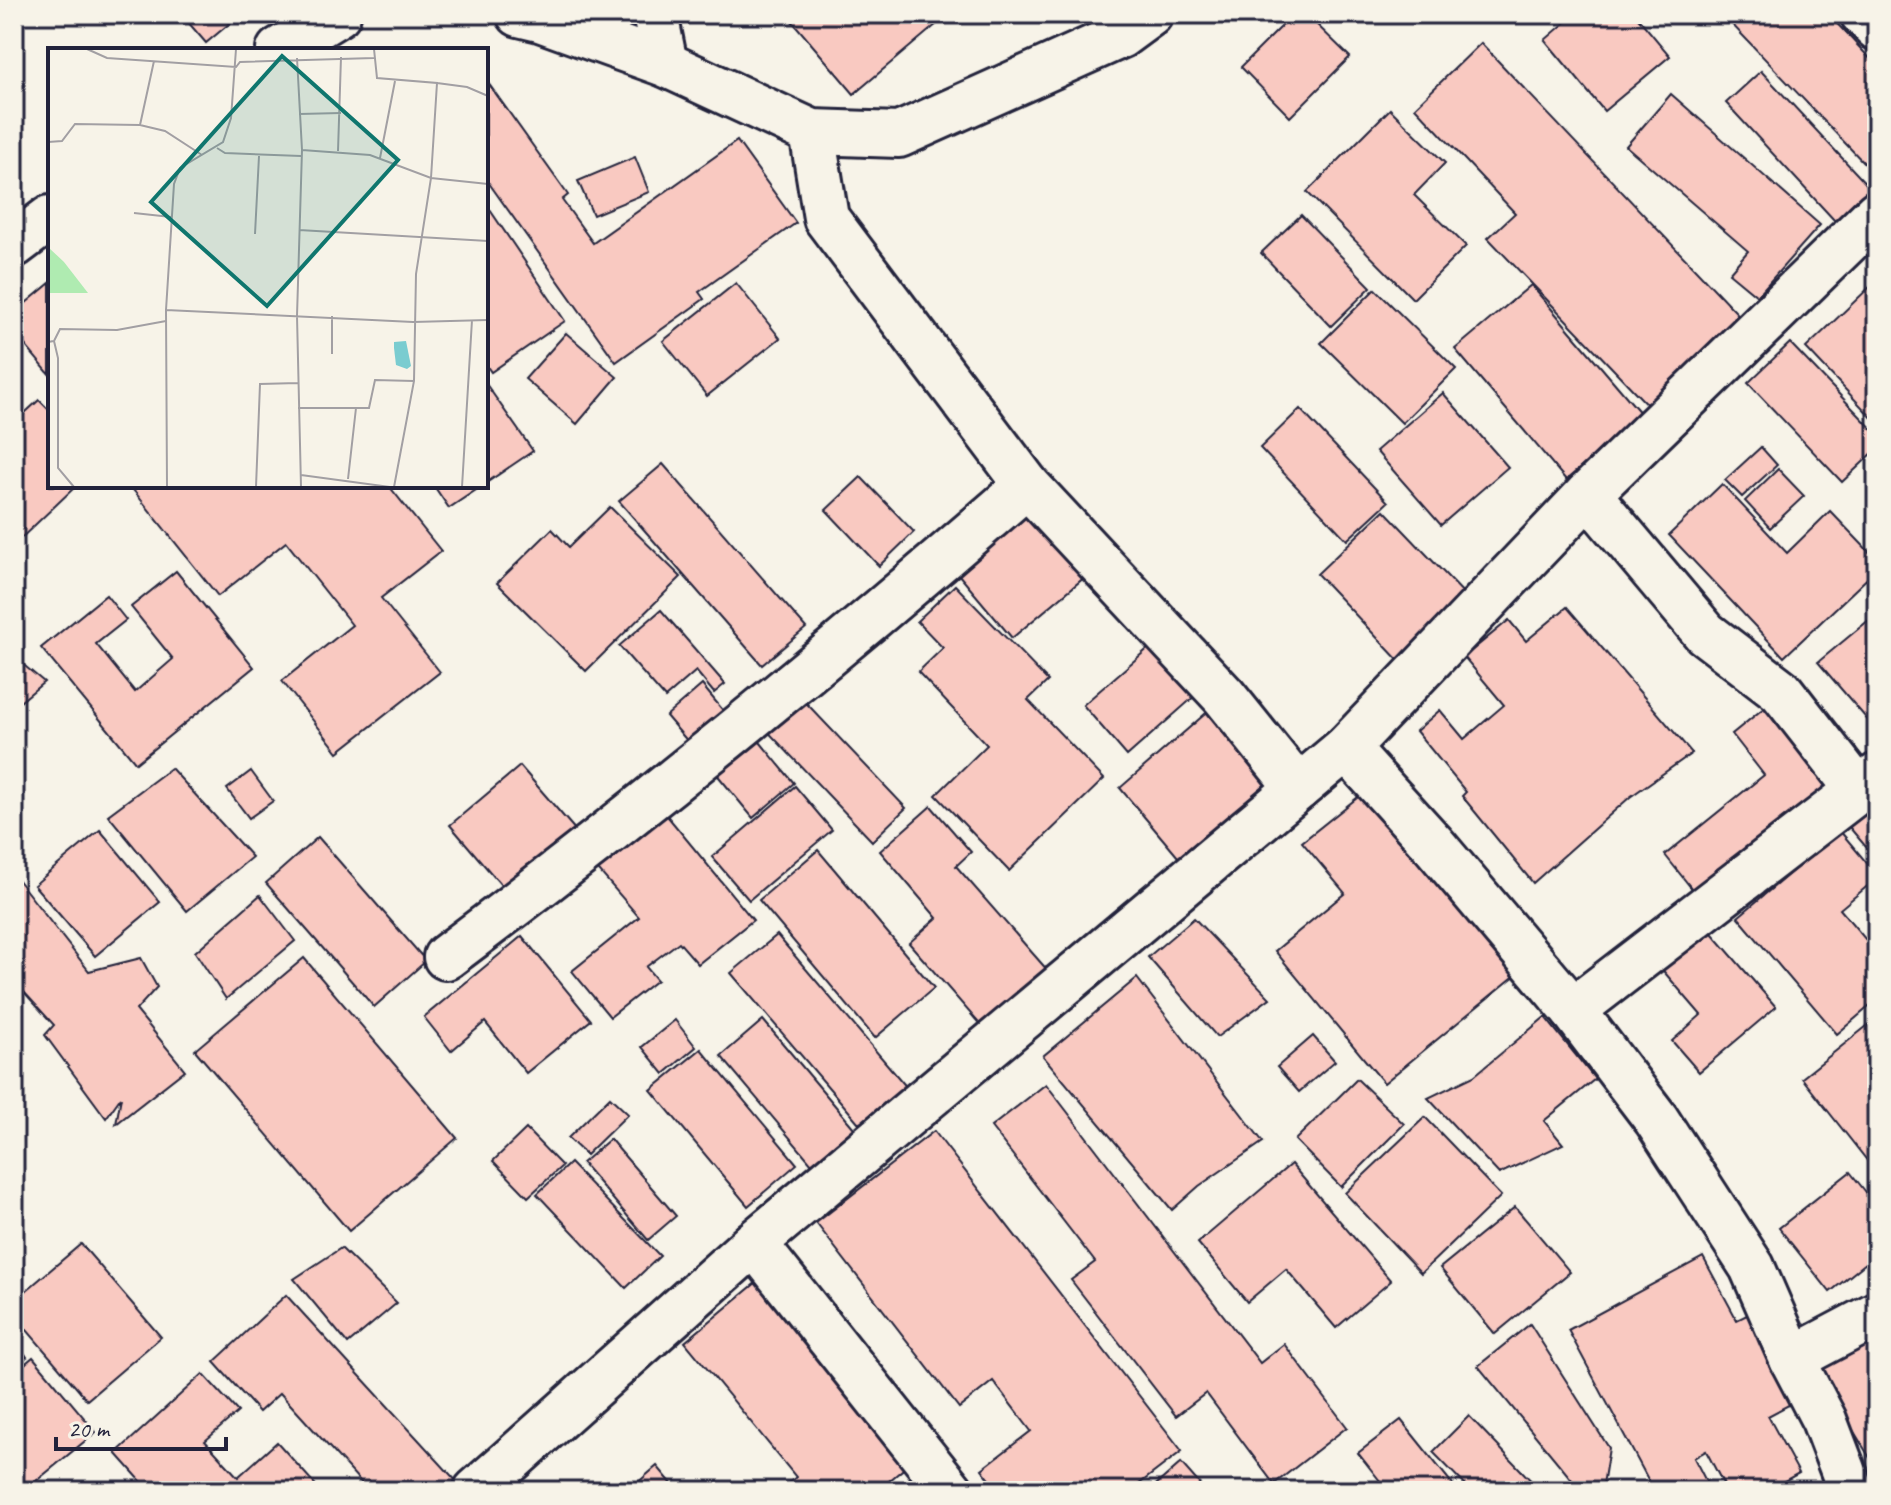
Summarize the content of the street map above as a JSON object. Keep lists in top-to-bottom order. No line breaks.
{"scale_bar":"20 m"}
